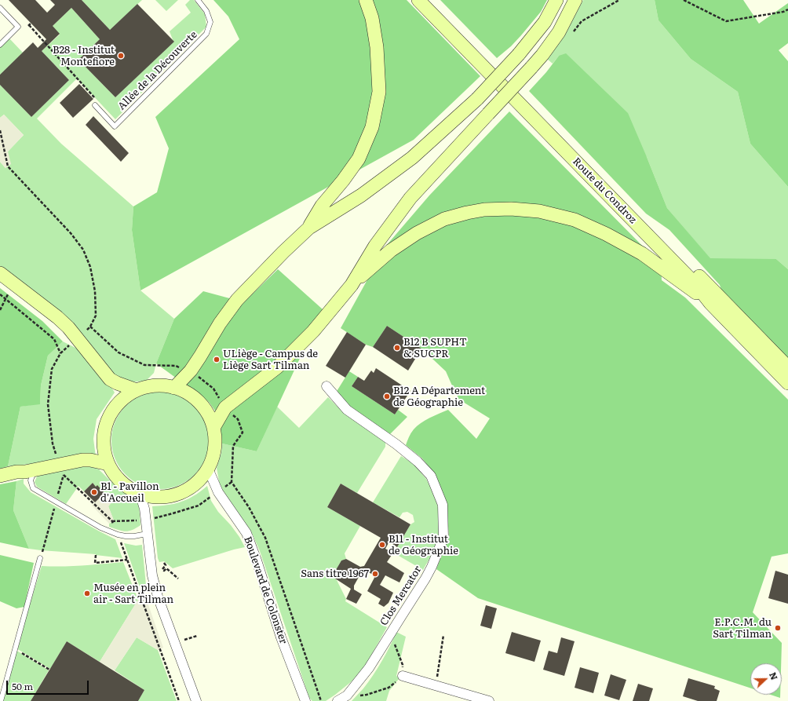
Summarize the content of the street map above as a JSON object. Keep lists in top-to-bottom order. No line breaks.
{"streets":{"main road":["Route du Condroz"],"street":["Boulevard de Colonster","Clos Mercator"],"lane":["Allée de la Découverte"]},"places":["B28 - Institut Montefiore","B12 B SUPHT & SUCPR","ULiège - Campus de Liège Sart Tilman","B12 A Département de Géographie","B1 - Pavillon d'Accueil","B11 - Institut de Géographie","Sans titre 1967","Musée en plein air - Sart Tilman","E.P.C.M. du Sart Tilman"],"scale_bar":"50 m","north":"right"}
